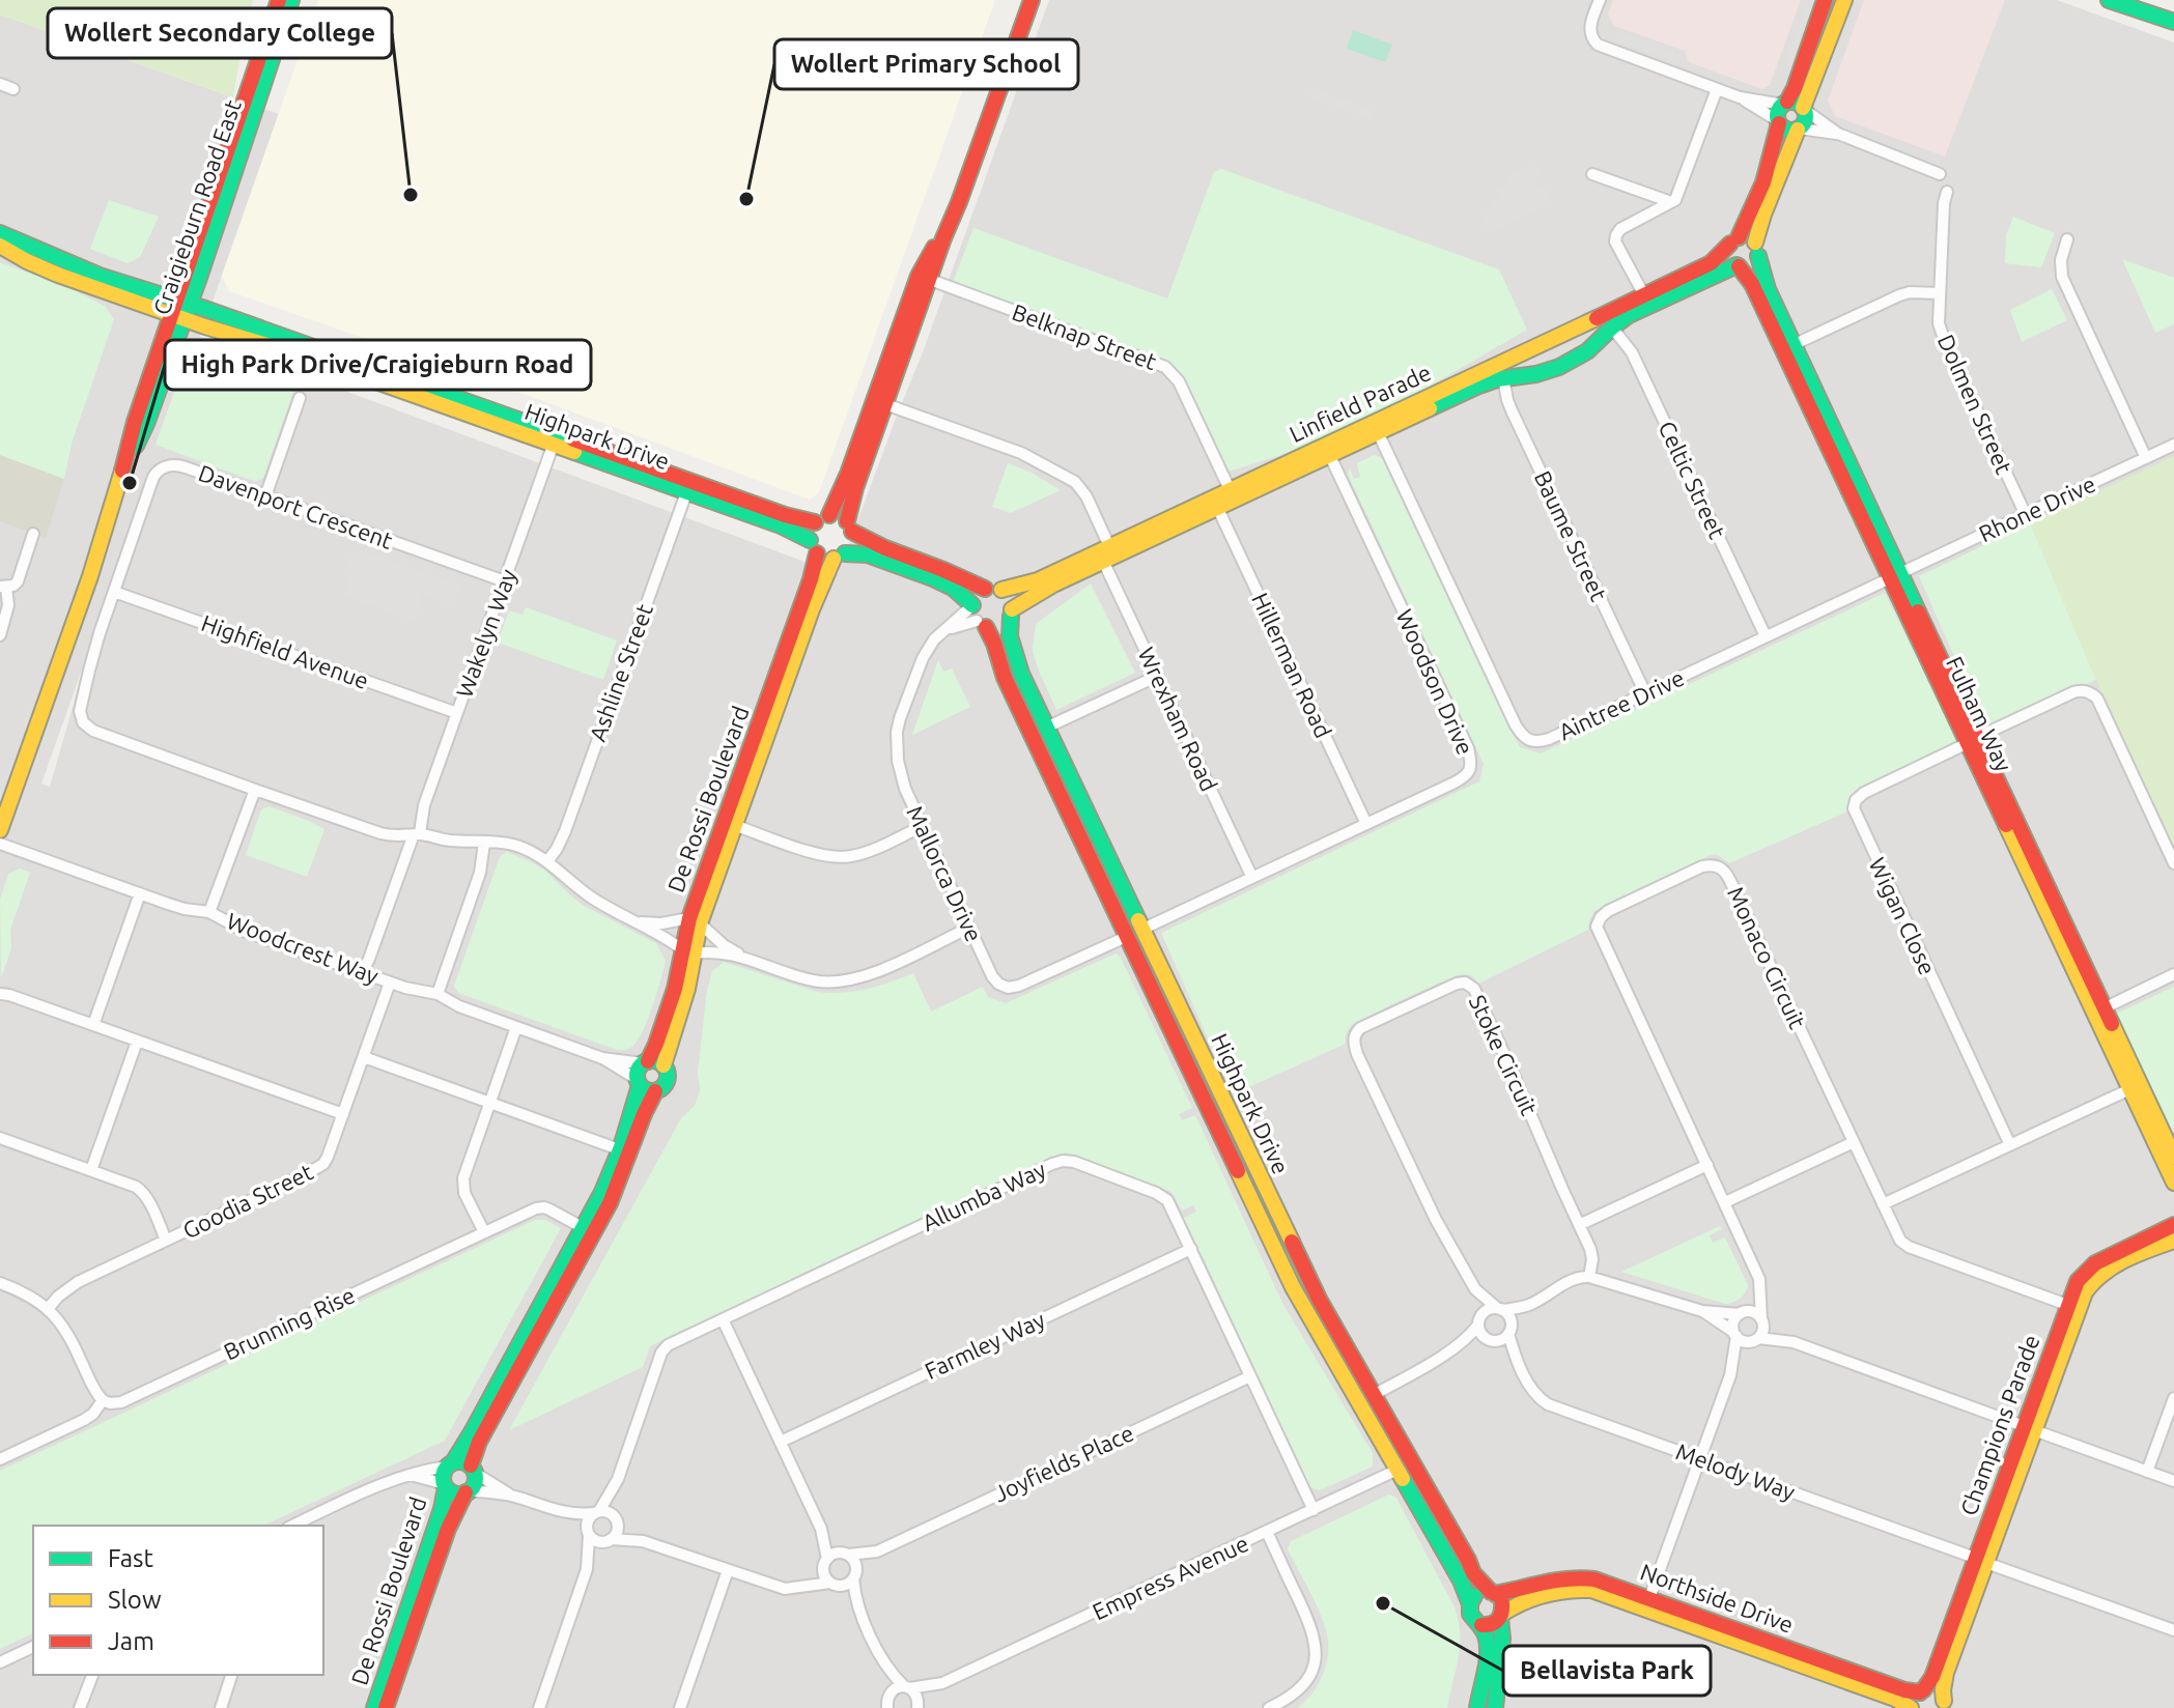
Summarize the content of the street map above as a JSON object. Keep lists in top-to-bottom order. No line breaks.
{"streets":{"street":["Craigieburn Road East","Belknap Street","Linfield Parade","Dolmen Street","Highpark Drive","Celtic Street","Davenport Crescent","Rhone Drive","Baume Street","Wakelyn Way","Highfield Avenue","Hillerman Road","Ashline Street","Woodson Drive","Aintree Drive","Fulham Way","Wrexham Road","De Rossi Boulevard","Mallorca Drive","Wigan Close","Woodcrest Way","Monaco Circuit","Stoke Circuit","Allumba Way","Goodia Street","Brunning Rise","Farmley Way","Champions Parade","Joyfields Place","Melody Way","Empress Avenue","Northside Drive"]},"crossings":[["Craigieburn Road East","Highpark Drive"],["Belknap Street","Linfield Parade"],["Linfield Parade","Highpark Drive"],["Linfield Parade","Celtic Street"],["Linfield Parade","Baume Street"],["Linfield Parade","Hillerman Road"],["Linfield Parade","Woodson Drive"],["Linfield Parade","Aintree Drive"],["Linfield Parade","Fulham Way"],["Linfield Parade","Wrexham Road"],["Linfield Parade","Mallorca Drive"],["Dolmen Street","Rhone Drive"],["Highpark Drive","Wakelyn Way"],["Highpark Drive","Ashline Street"],["Highpark Drive","Woodson Drive"],["Highpark Drive","De Rossi Boulevard"],["Highpark Drive","Mallorca Drive"],["Highpark Drive","Empress Avenue"],["Highpark Drive","Northside Drive"],["Celtic Street","Aintree Drive"],["Davenport Crescent","Wakelyn Way"],["Davenport Crescent","Highfield Avenue"],["Davenport Crescent","Ashline Street"],["Davenport Crescent","De Rossi Boulevard"],["Rhone Drive","Aintree Drive"],["Rhone Drive","Fulham Way"],["Baume Street","Aintree Drive"],["Wakelyn Way","Highfield Avenue"],["Wakelyn Way","Woodcrest Way"],["Hillerman Road","Woodson Drive"],["Woodson Drive","Wrexham Road"],["Aintree Drive","Fulham Way"],["Fulham Way","Wigan Close"],["De Rossi Boulevard","Woodcrest Way"],["Woodcrest Way","Goodia Street"],["Monaco Circuit","Champions Parade"],["Stoke Circuit","Melody Way"],["Allumba Way","Farmley Way"],["Allumba Way","Joyfields Place"],["Allumba Way","Empress Avenue"],["Champions Parade","Melody Way"],["Champions Parade","Northside Drive"]],"places":["Wollert Secondary College","Wollert Primary School","High Park Drive/Craigieburn Road","Bellavista Park"],"legend":["Fast","Slow","Jam"]}
